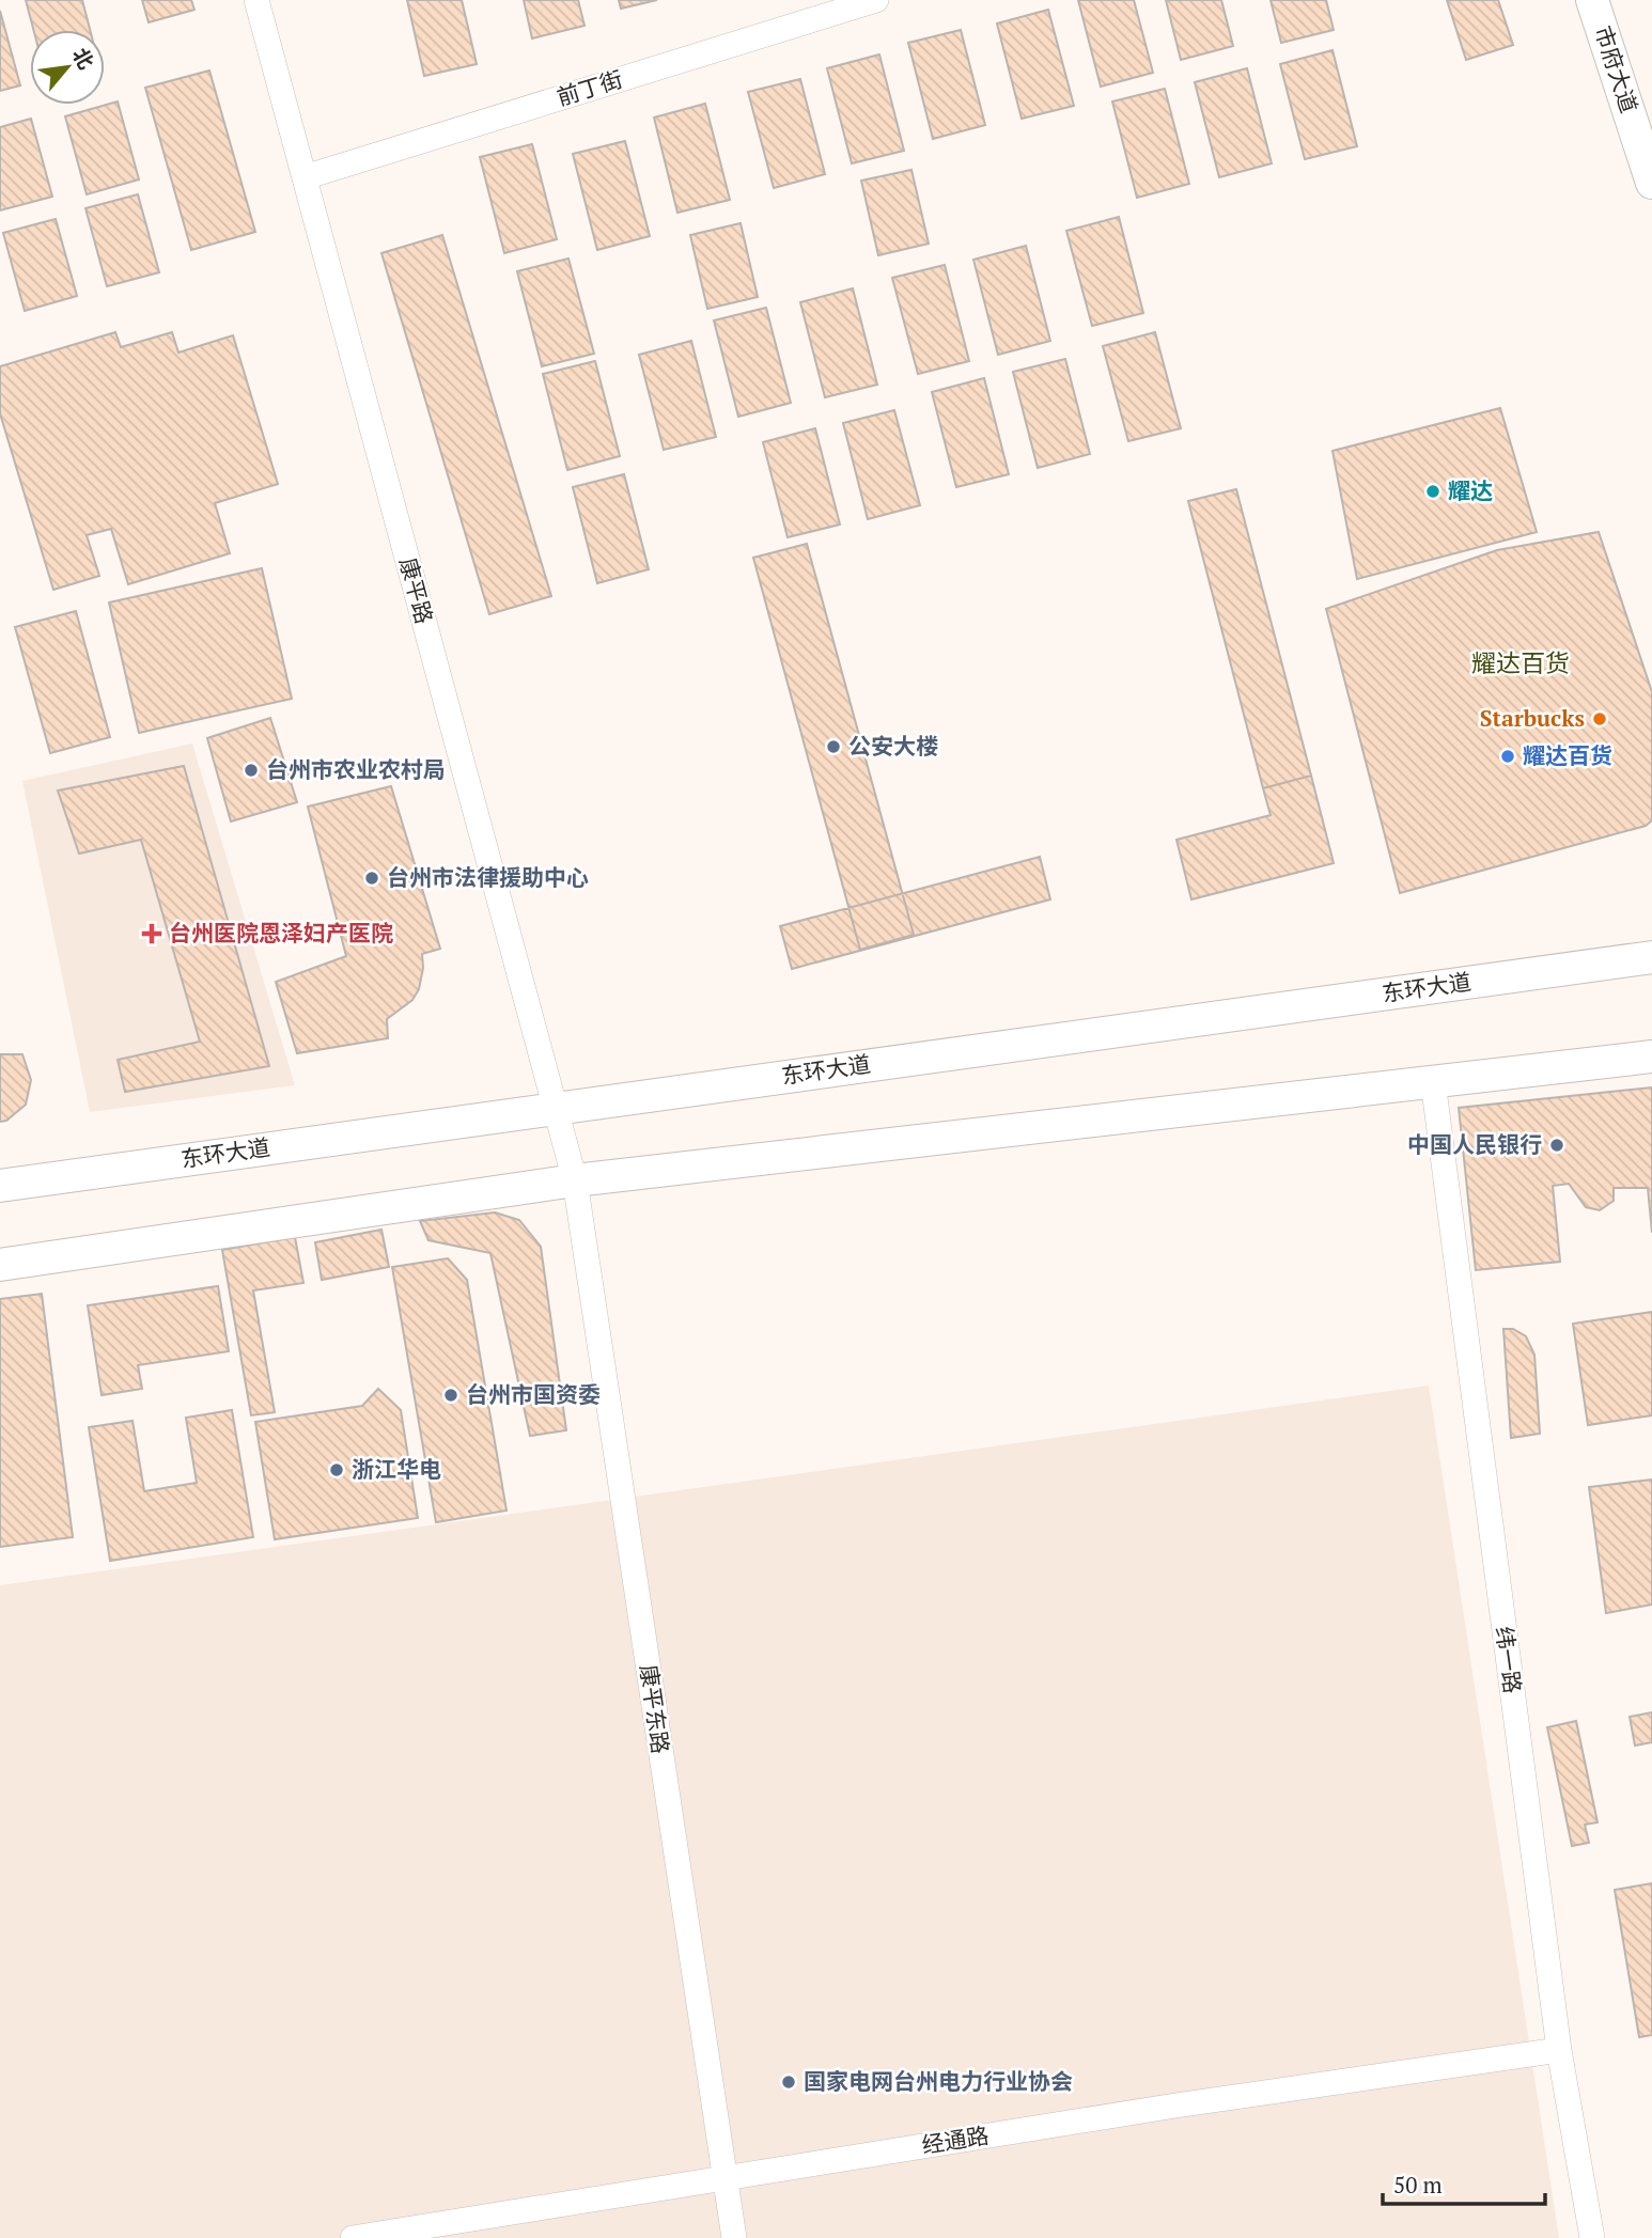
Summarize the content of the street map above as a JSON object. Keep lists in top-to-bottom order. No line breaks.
{"streets":{"main road":["市府大道","东环大道"],"street":["前丁街","康平路","纬一路","康平东路","经通路"]},"crossings":[["前丁街","康平路"],["康平路","东环大道"],["康平路","康平东路"],["纬一路","经通路"],["康平东路","经通路"]],"districts":["耀达百货"],"places":{"other":["耀达","Starbucks","公安大楼","耀达百货","台州市农业农村局","台州市法律援助中心","中国人民银行","台州市国资委","浙江华电","国家电网台州电力行业协会"],"health":["台州医院恩泽妇产医院"]},"scale_bar":"50 m","north":"top right"}
